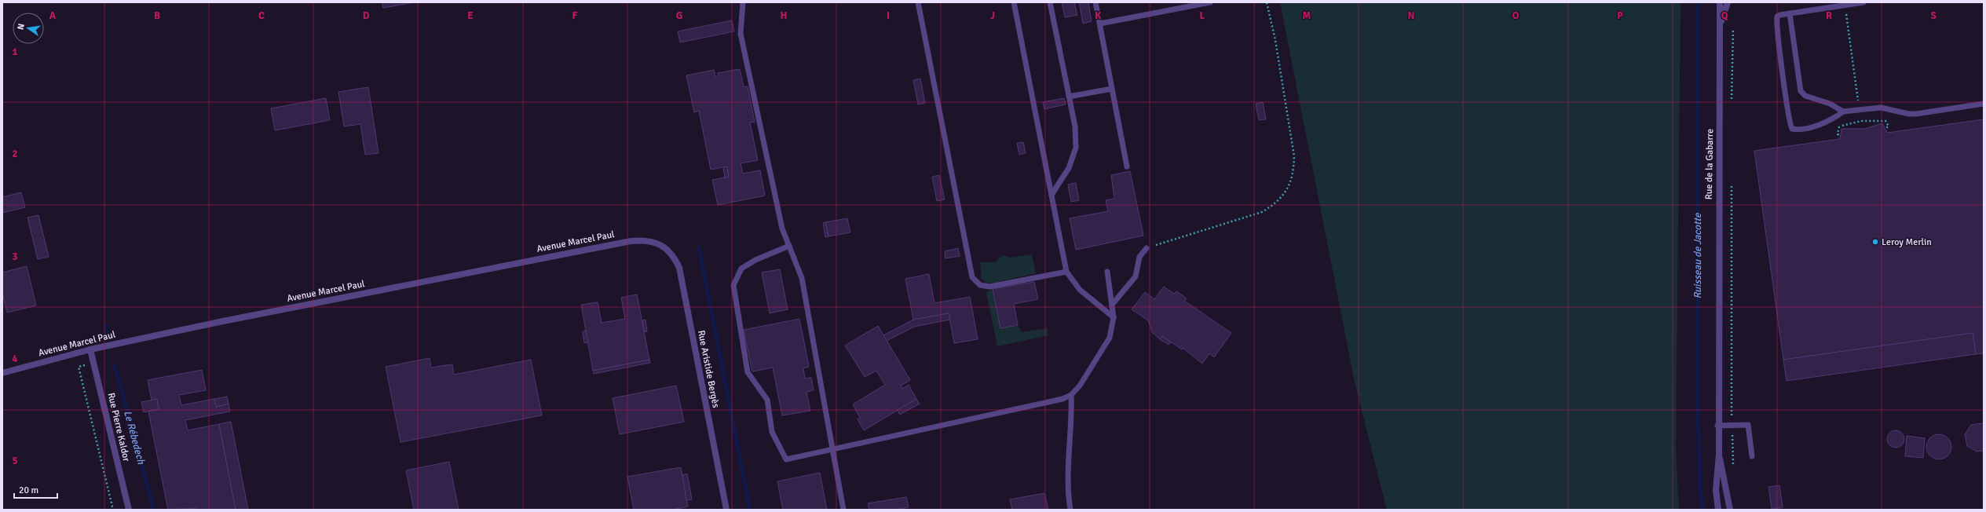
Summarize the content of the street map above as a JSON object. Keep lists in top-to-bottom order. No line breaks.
{"streets":{"street":["Rue de la Gabarre","Avenue Marcel Paul","Rue Aristide Bergès","Rue Pierre Kaldor"]},"crossings":[["Avenue Marcel Paul","Rue Aristide Bergès"],["Avenue Marcel Paul","Rue Pierre Kaldor"]],"water":["Ruisseau de Jacotte","Le Rébedech"],"places":["Leroy Merlin"],"scale_bar":"20 m","north":"left","grid":{"columns":["A","B","C","D","E","F","G","H","I","J","K","L","M","N","O","P","Q","R","S"],"rows":["1","2","3","4","5"]}}
